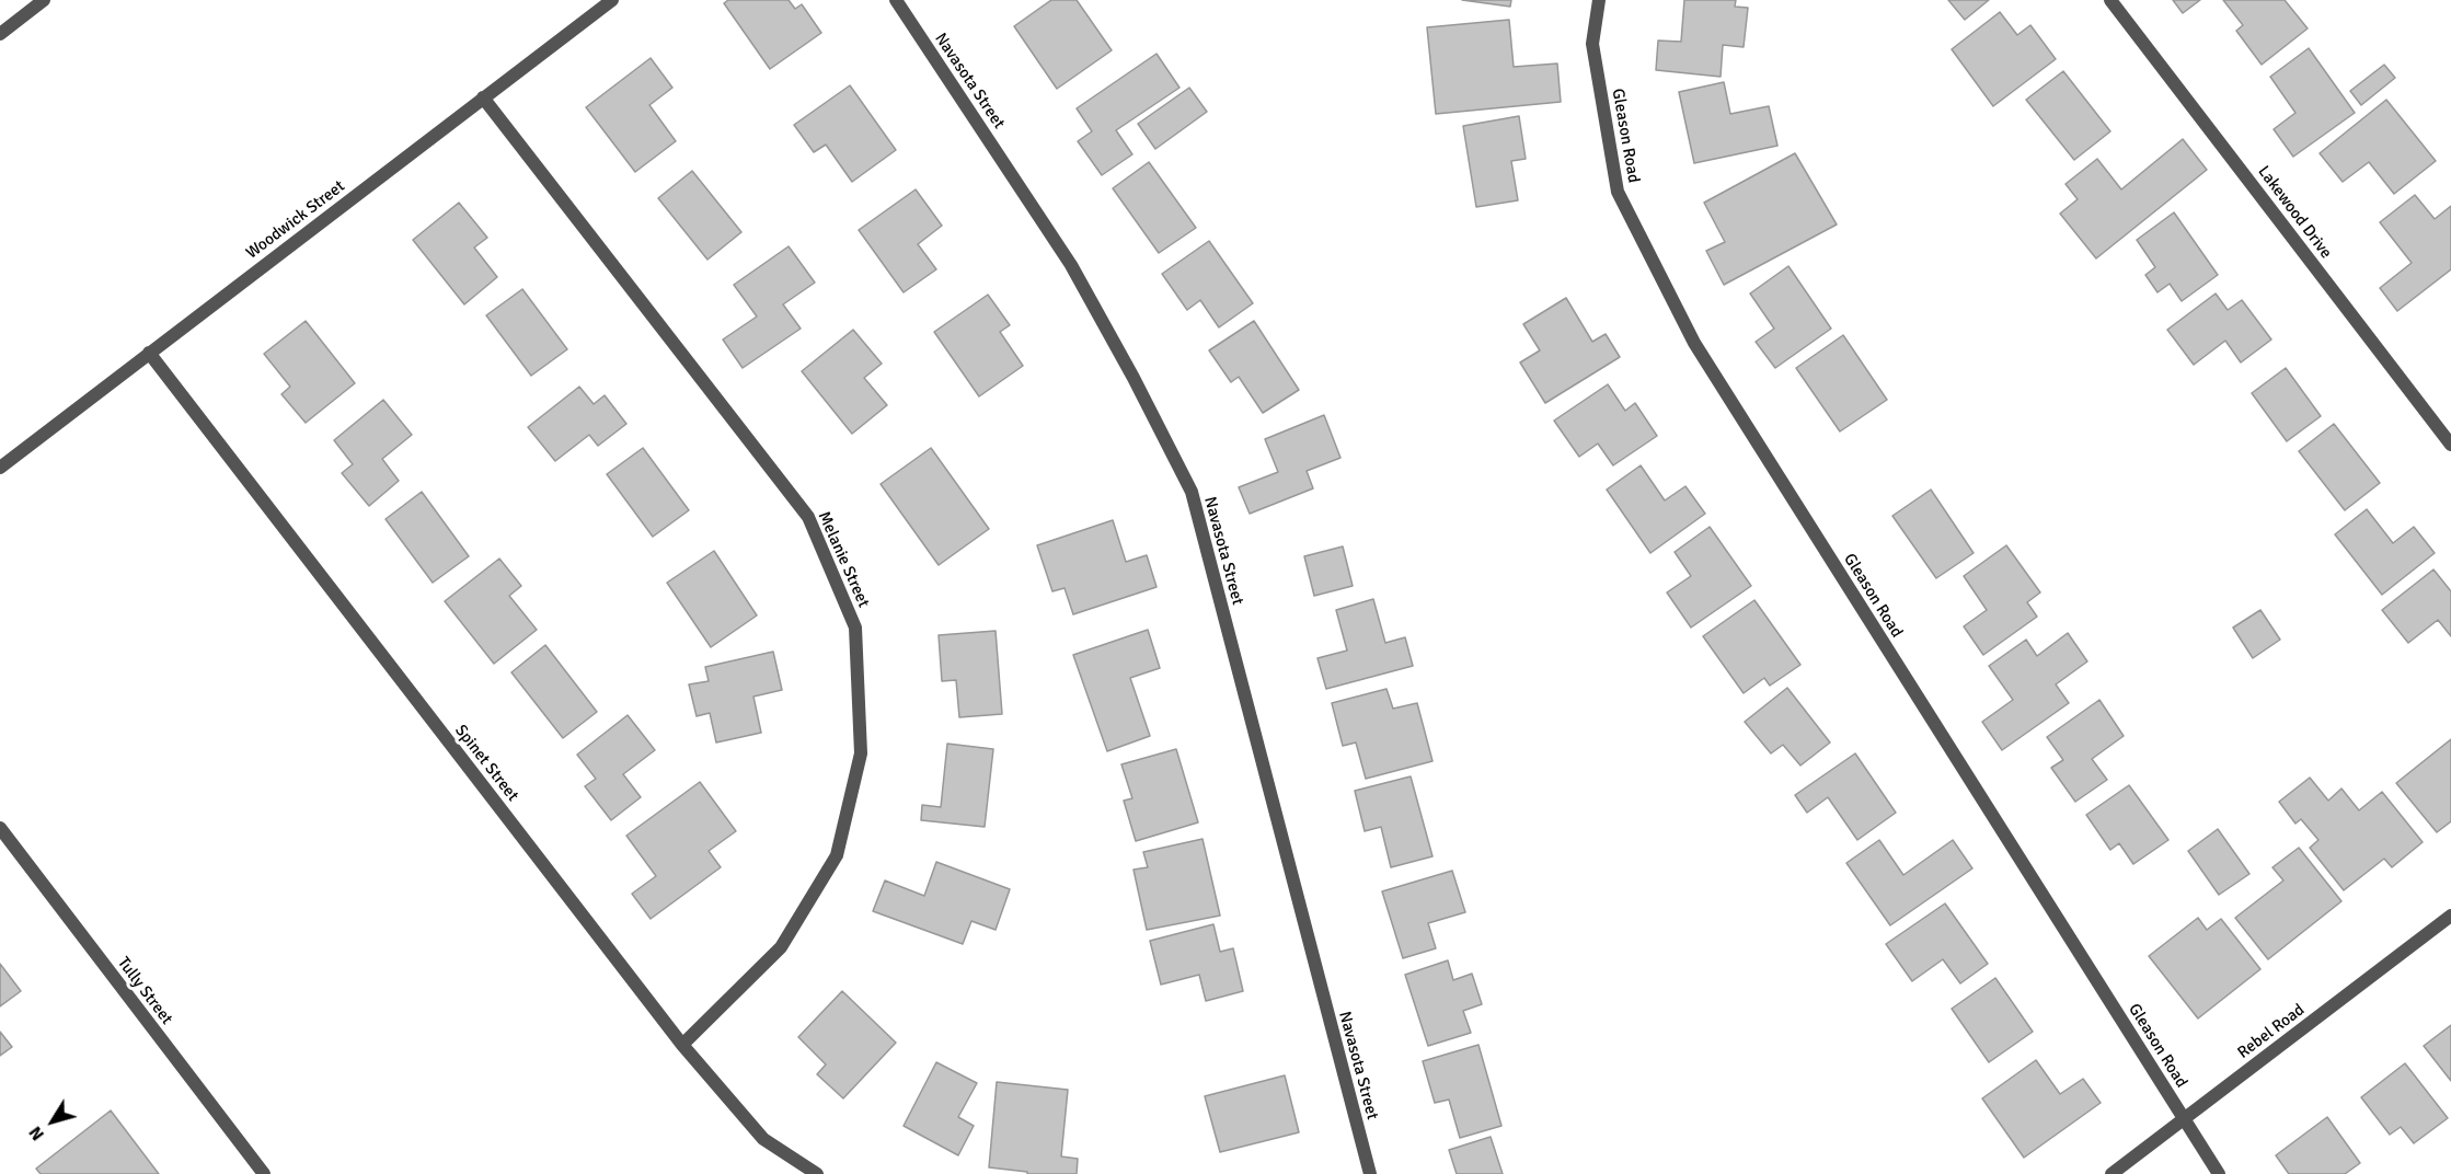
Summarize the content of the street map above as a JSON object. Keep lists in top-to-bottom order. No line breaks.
{"streets":{"street":["Navasota Street","Gleason Road","Lakewood Drive","Woodwick Street","Melanie Street","Spinet Street","Tully Street","Rebel Road"]},"crossings":[["Gleason Road","Rebel Road"],["Woodwick Street","Melanie Street"],["Woodwick Street","Spinet Street"],["Melanie Street","Spinet Street"]],"north":"bottom left"}
